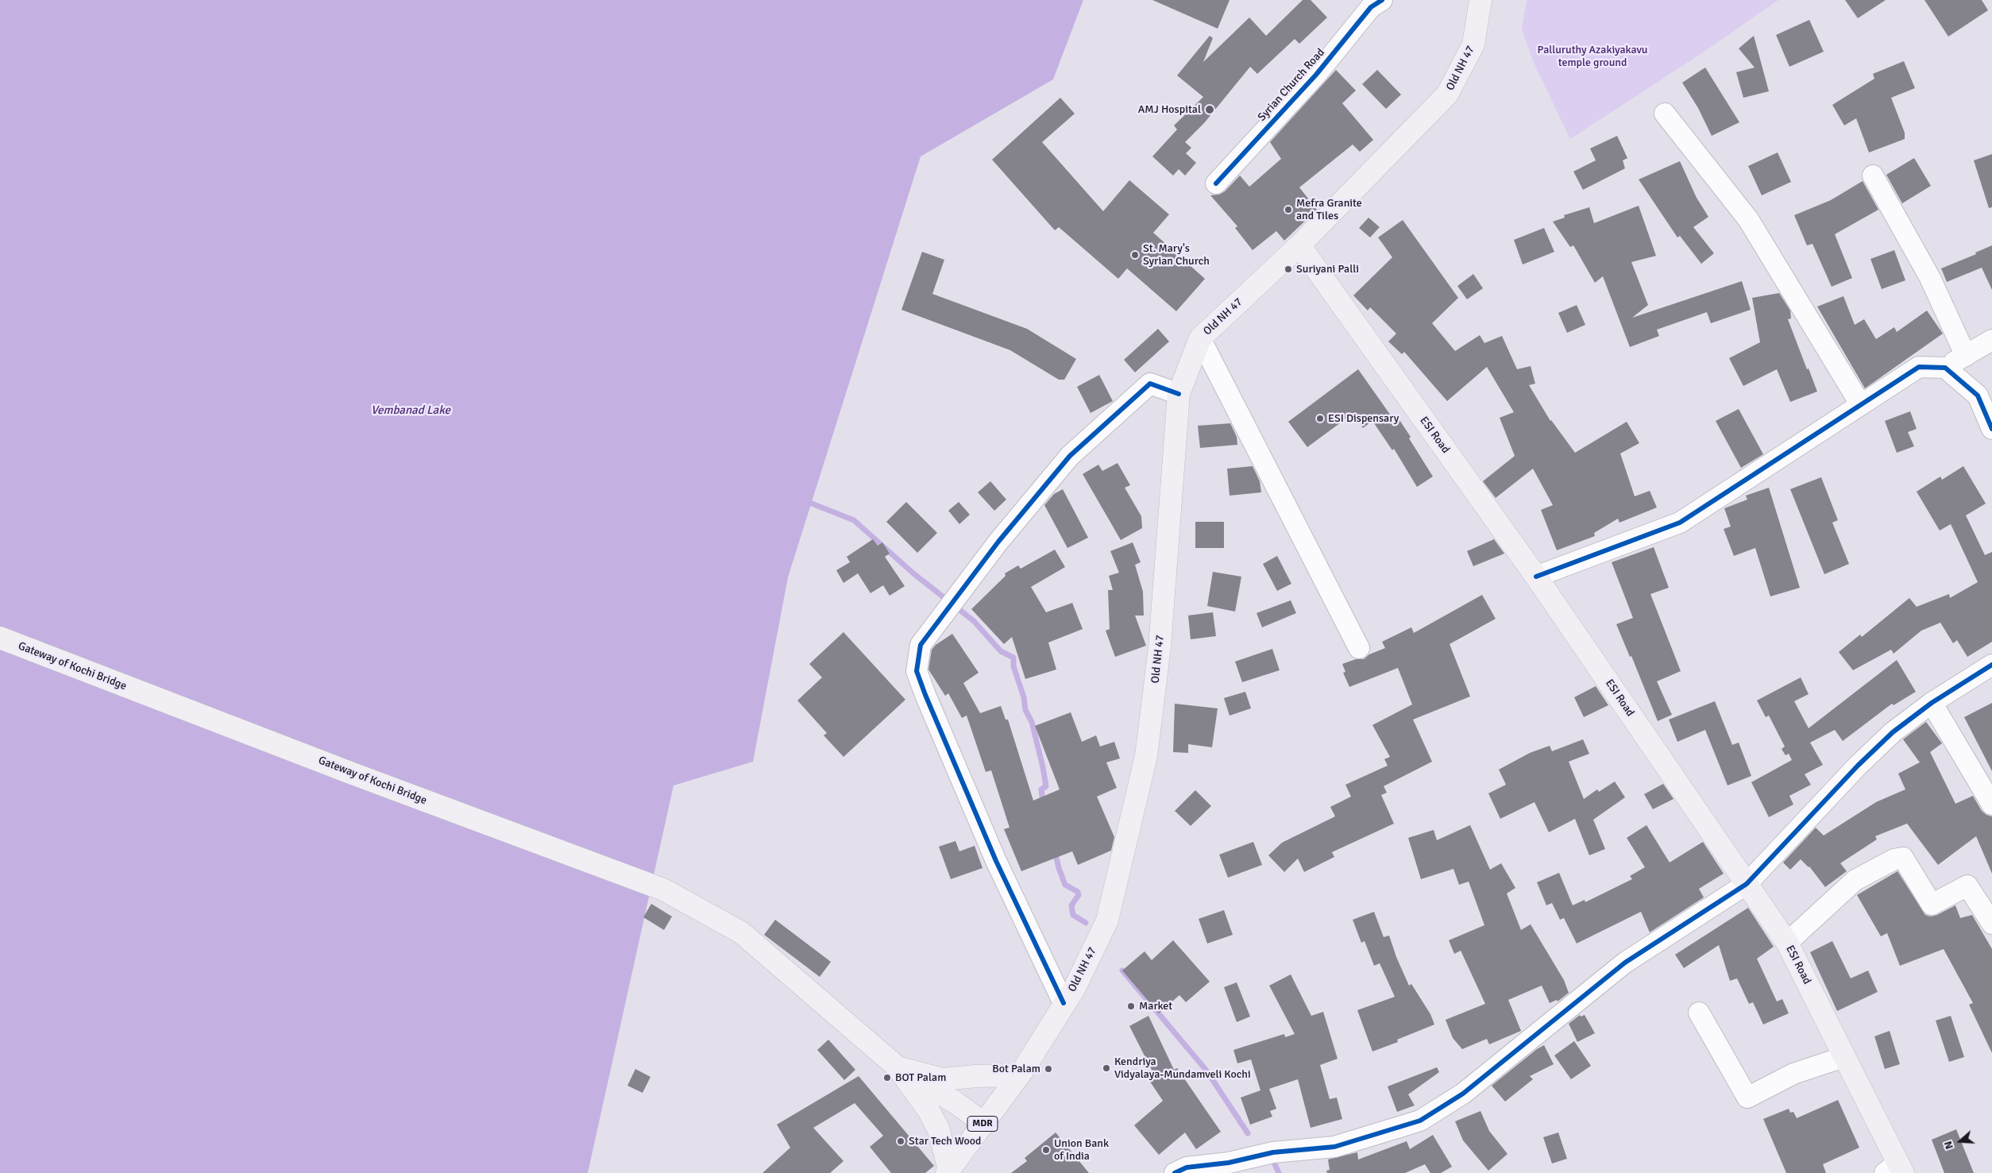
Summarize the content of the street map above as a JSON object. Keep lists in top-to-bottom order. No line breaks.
{"streets":{"main road":["Old NH 47","ESI Road","Gateway of Kochi Bridge","MDR"],"street":["Syrian Church Road"]},"crossings":[["Old NH 47","ESI Road"],["Old NH 47","MDR"]],"water":["Vembanad Lake"],"parks":["Palluruthy Azakiyakavu temple ground"],"places":["AMJ Hospital","Mefra Granite and Tiles","St. Mary's Syrian Church","Suriyani Palli","ESI Dispensary","Market","Kendriya Vidyalaya-Mundamveli Kochi","Bot Palam","BOT Palam","Star Tech Wood","Union Bank of India"],"north":"left"}
